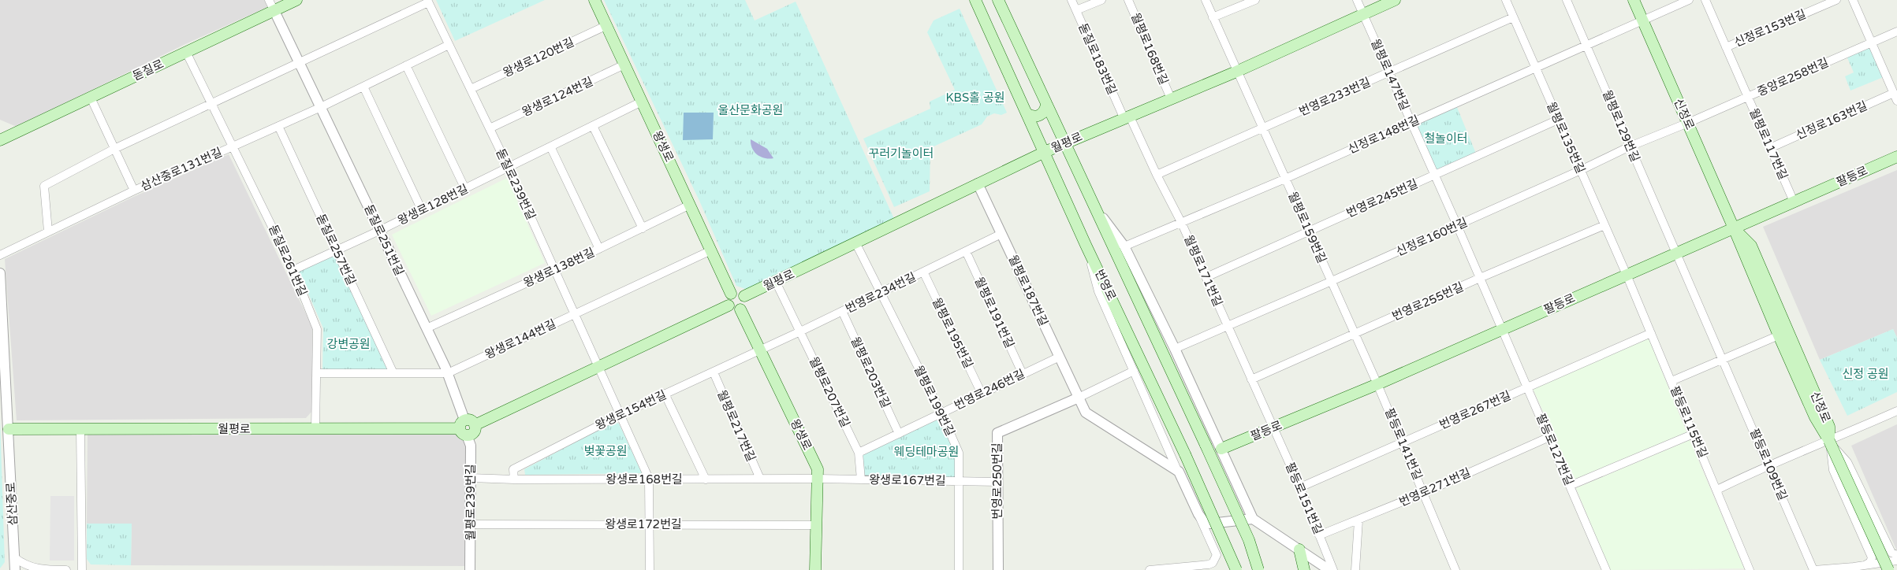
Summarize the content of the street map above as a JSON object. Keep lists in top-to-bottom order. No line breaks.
{"streets":{"main road":["돋질로","신정로","월평로","왕생로","팔등로","번영로"],"street":["신정로153번길","월평로168번길","왕생로120번길","돋질로183번길","월평로147번길","중앙로258번길","왕생로124번길","번영로233번길","신정로163번길","월평로129번길","신정로148번길","월평로135번길","월평로117번길","삼산중로131번길","돋질로239번길","번영로245번길","왕생로128번길","월평로159번길","신정로160번길","돋질로251번길","돋질로257번길","돋질로261번길","왕생로138번길","월평로171번길","월평로187번길","번영로234번길","번영로255번길","월평로191번길","월평로195번길","왕생로144번길","월평로203번길","번영로246번길","월평로207번길","월평로199번길","왕생로154번길","번영로267번길","팔등로115번길","월평로217번길","팔등로141번길","팔등로127번길","팔등로109번길","왕생로168번길","왕생로167번길","번영로250번길","번영로271번길","팔등로151번길","월평로239번길","삼산중로","왕생로172번길"]},"crossings":[["신정로153번길","월평로117번길"],["월평로168번길","월평로"],["왕생로120번길","왕생로"],["왕생로120번길","돋질로239번길"],["돋질로183번길","월평로"],["돋질로183번길","월평로171번길"],["돋질로","돋질로251번길"],["돋질로","돋질로261번길"],["월평로147번길","번영로233번길"],["월평로147번길","신정로148번길"],["월평로147번길","월평로"],["월평로147번길","팔등로"],["월평로147번길","번영로245번길"],["월평로147번길","신정로160번길"],["월평로147번길","번영로255번길"],["월평로147번길","팔등로127번길"],["중앙로258번길","신정로"],["중앙로258번길","월평로117번길"],["중앙로258번길","신정로160번길"],["왕생로124번길","왕생로"],["왕생로124번길","돋질로239번길"],["번영로233번길","월평로135번길"],["번영로233번길","월평로159번길"],["번영로233번길","월평로171번길"],["신정로","신정로148번길"],["신정로","팔등로"],["신정로","신정로160번길"],["신정로163번길","월평로117번길"],["월평로129번길","신정로148번길"],["월평로129번길","팔등로"],["월평로129번길","신정로160번길"],["월평로129번길","팔등로109번길"],["신정로148번길","월평로135번길"],["신정로148번길","월평로159번길"],["신정로148번길","월평로171번길"],["월평로135번길","팔등로"],["월평로135번길","번영로245번길"],["월평로135번길","신정로160번길"],["월평로135번길","번영로255번길"],["월평로135번길","팔등로115번길"],["월평로","왕생로"],["월평로","월평로159번길"],["월평로","돋질로251번길"],["월평로","돋질로261번길"],["월평로","월평로171번길"],["월평로","번영로"],["월평로","월평로187번길"],["월평로","월평로207번길"],["월평로","월평로199번길"],["월평로","월평로239번길"],["월평로","삼산중로"],["월평로117번길","팔등로"],["왕생로","왕생로128번길"],["왕생로","왕생로138번길"],["왕생로","번영로234번길"],["왕생로","왕생로144번길"],["왕생로","왕생로154번길"],["왕생로","왕생로168번길"],["왕생로","왕생로167번길"],["왕생로","왕생로172번길"],["삼산중로131번길","돋질로239번길"],["삼산중로131번길","돋질로251번길"],["삼산중로131번길","돋질로257번길"],["삼산중로131번길","돋질로261번길"],["팔등로","월평로159번길"],["팔등로","월평로171번길"],["팔등로","팔등로115번길"],["팔등로","팔등로141번길"],["팔등로","팔등로127번길"],["팔등로","팔등로109번길"],["팔등로","팔등로151번길"],["돋질로239번길","왕생로128번길"],["돋질로239번길","돋질로251번길"],["돋질로239번길","왕생로138번길"],["돋질로239번길","왕생로144번길"],["돋질로239번길","왕생로154번길"],["돋질로239번길","왕생로168번길"],["번영로245번길","월평로159번길"],["번영로245번길","월평로171번길"],["왕생로128번길","돋질로251번길"],["왕생로128번길","돋질로257번길"],["왕생로128번길","돋질로261번길"],["월평로159번길","신정로160번길"],["월평로159번길","번영로255번길"],["월평로159번길","팔등로141번길"],["신정로160번길","월평로171번길"],["돋질로251번길","왕생로138번길"],["돋질로251번길","왕생로144번길"],["돋질로251번길","월평로239번길"],["돋질로257번길","왕생로144번길"],["돋질로261번길","왕생로144번길"],["월평로171번길","번영로255번길"],["월평로171번길","팔등로151번길"],["월평로187번길","번영로234번길"],["월평로187번길","번영로246번길"],["월평로187번길","번영로250번길"],["번영로234번길","월평로191번길"],["번영로234번길","월평로195번길"],["번영로234번길","월평로203번길"],["번영로234번길","월평로207번길"],["번영로234번길","월평로199번길"],["번영로234번길","왕생로154번길"],["월평로191번길","번영로246번길"],["월평로195번길","번영로246번길"],["월평로203번길","번영로246번길"],["번영로246번길","월평로207번길"],["번영로246번길","월평로199번길"],["월평로199번길","왕생로167번길"],["왕생로154번길","월평로217번길"],["왕생로154번길","왕생로168번길"],["번영로267번길","팔등로115번길"],["번영로267번길","팔등로141번길"],["번영로267번길","팔등로127번길"],["번영로267번길","팔등로151번길"],["월평로217번길","왕생로168번길"],["팔등로141번길","번영로271번길"],["팔등로127번길","번영로271번길"],["왕생로168번길","왕생로167번길"],["왕생로168번길","월평로239번길"],["왕생로167번길","번영로250번길"],["번영로271번길","팔등로151번길"],["월평로239번길","왕생로172번길"]],"parks":["KBS홀 공원","울산문화공원","철놀이터","꾸러기놀이터","강변공원","신정 공원","벚꽃공원","웨딩테마공원"]}
